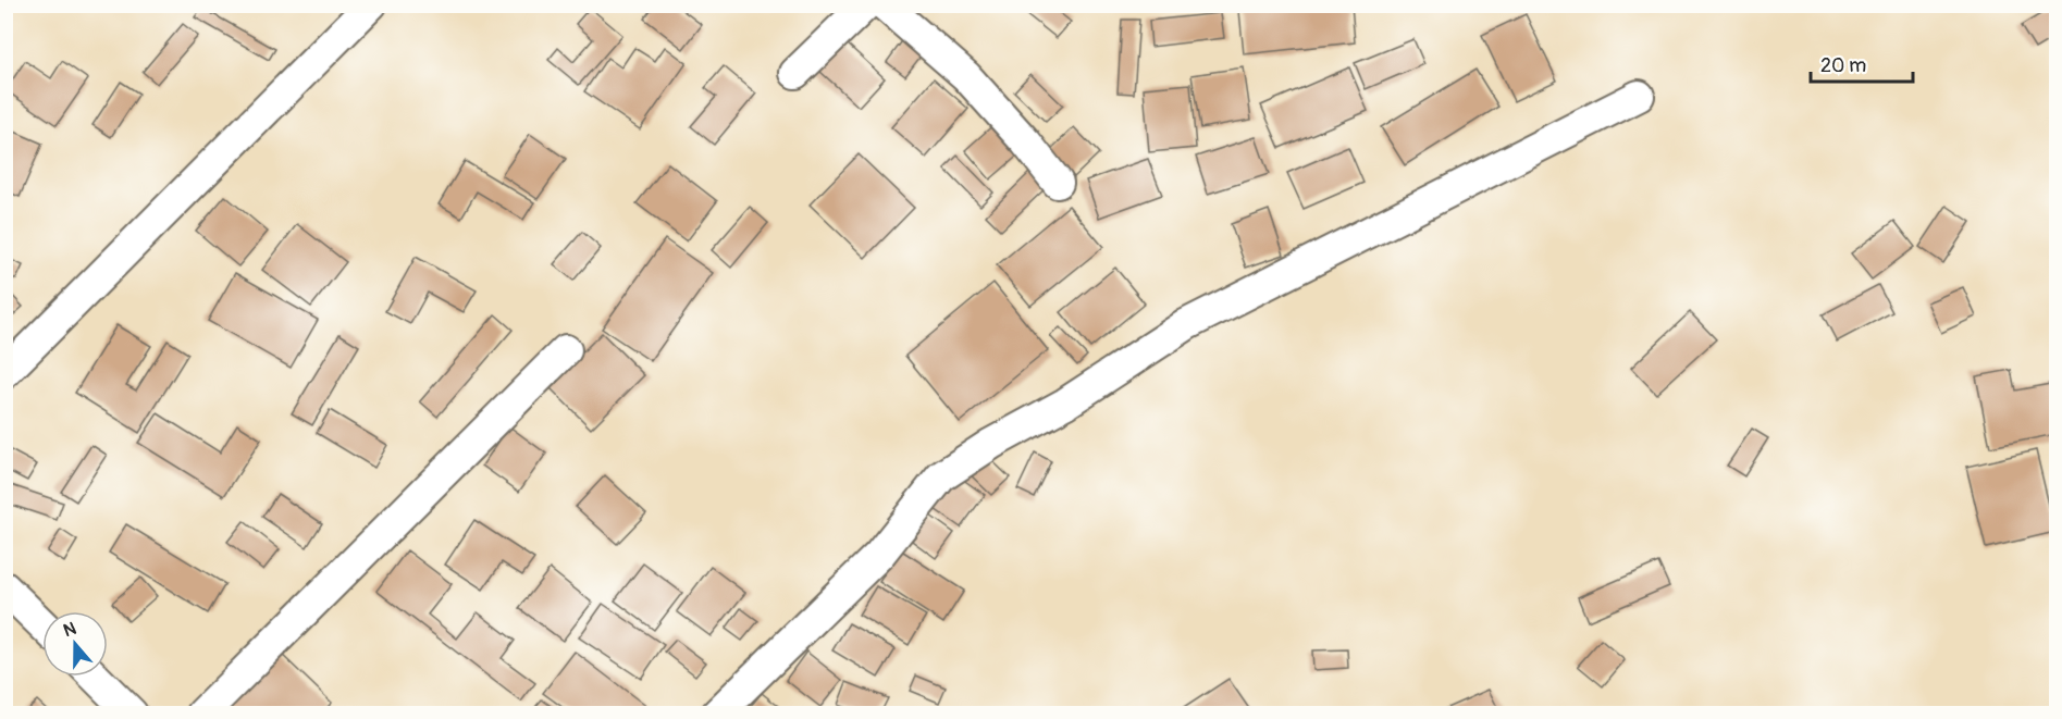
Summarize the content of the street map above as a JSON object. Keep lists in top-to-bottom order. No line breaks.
{"scale_bar":"20 m","north":"top"}
